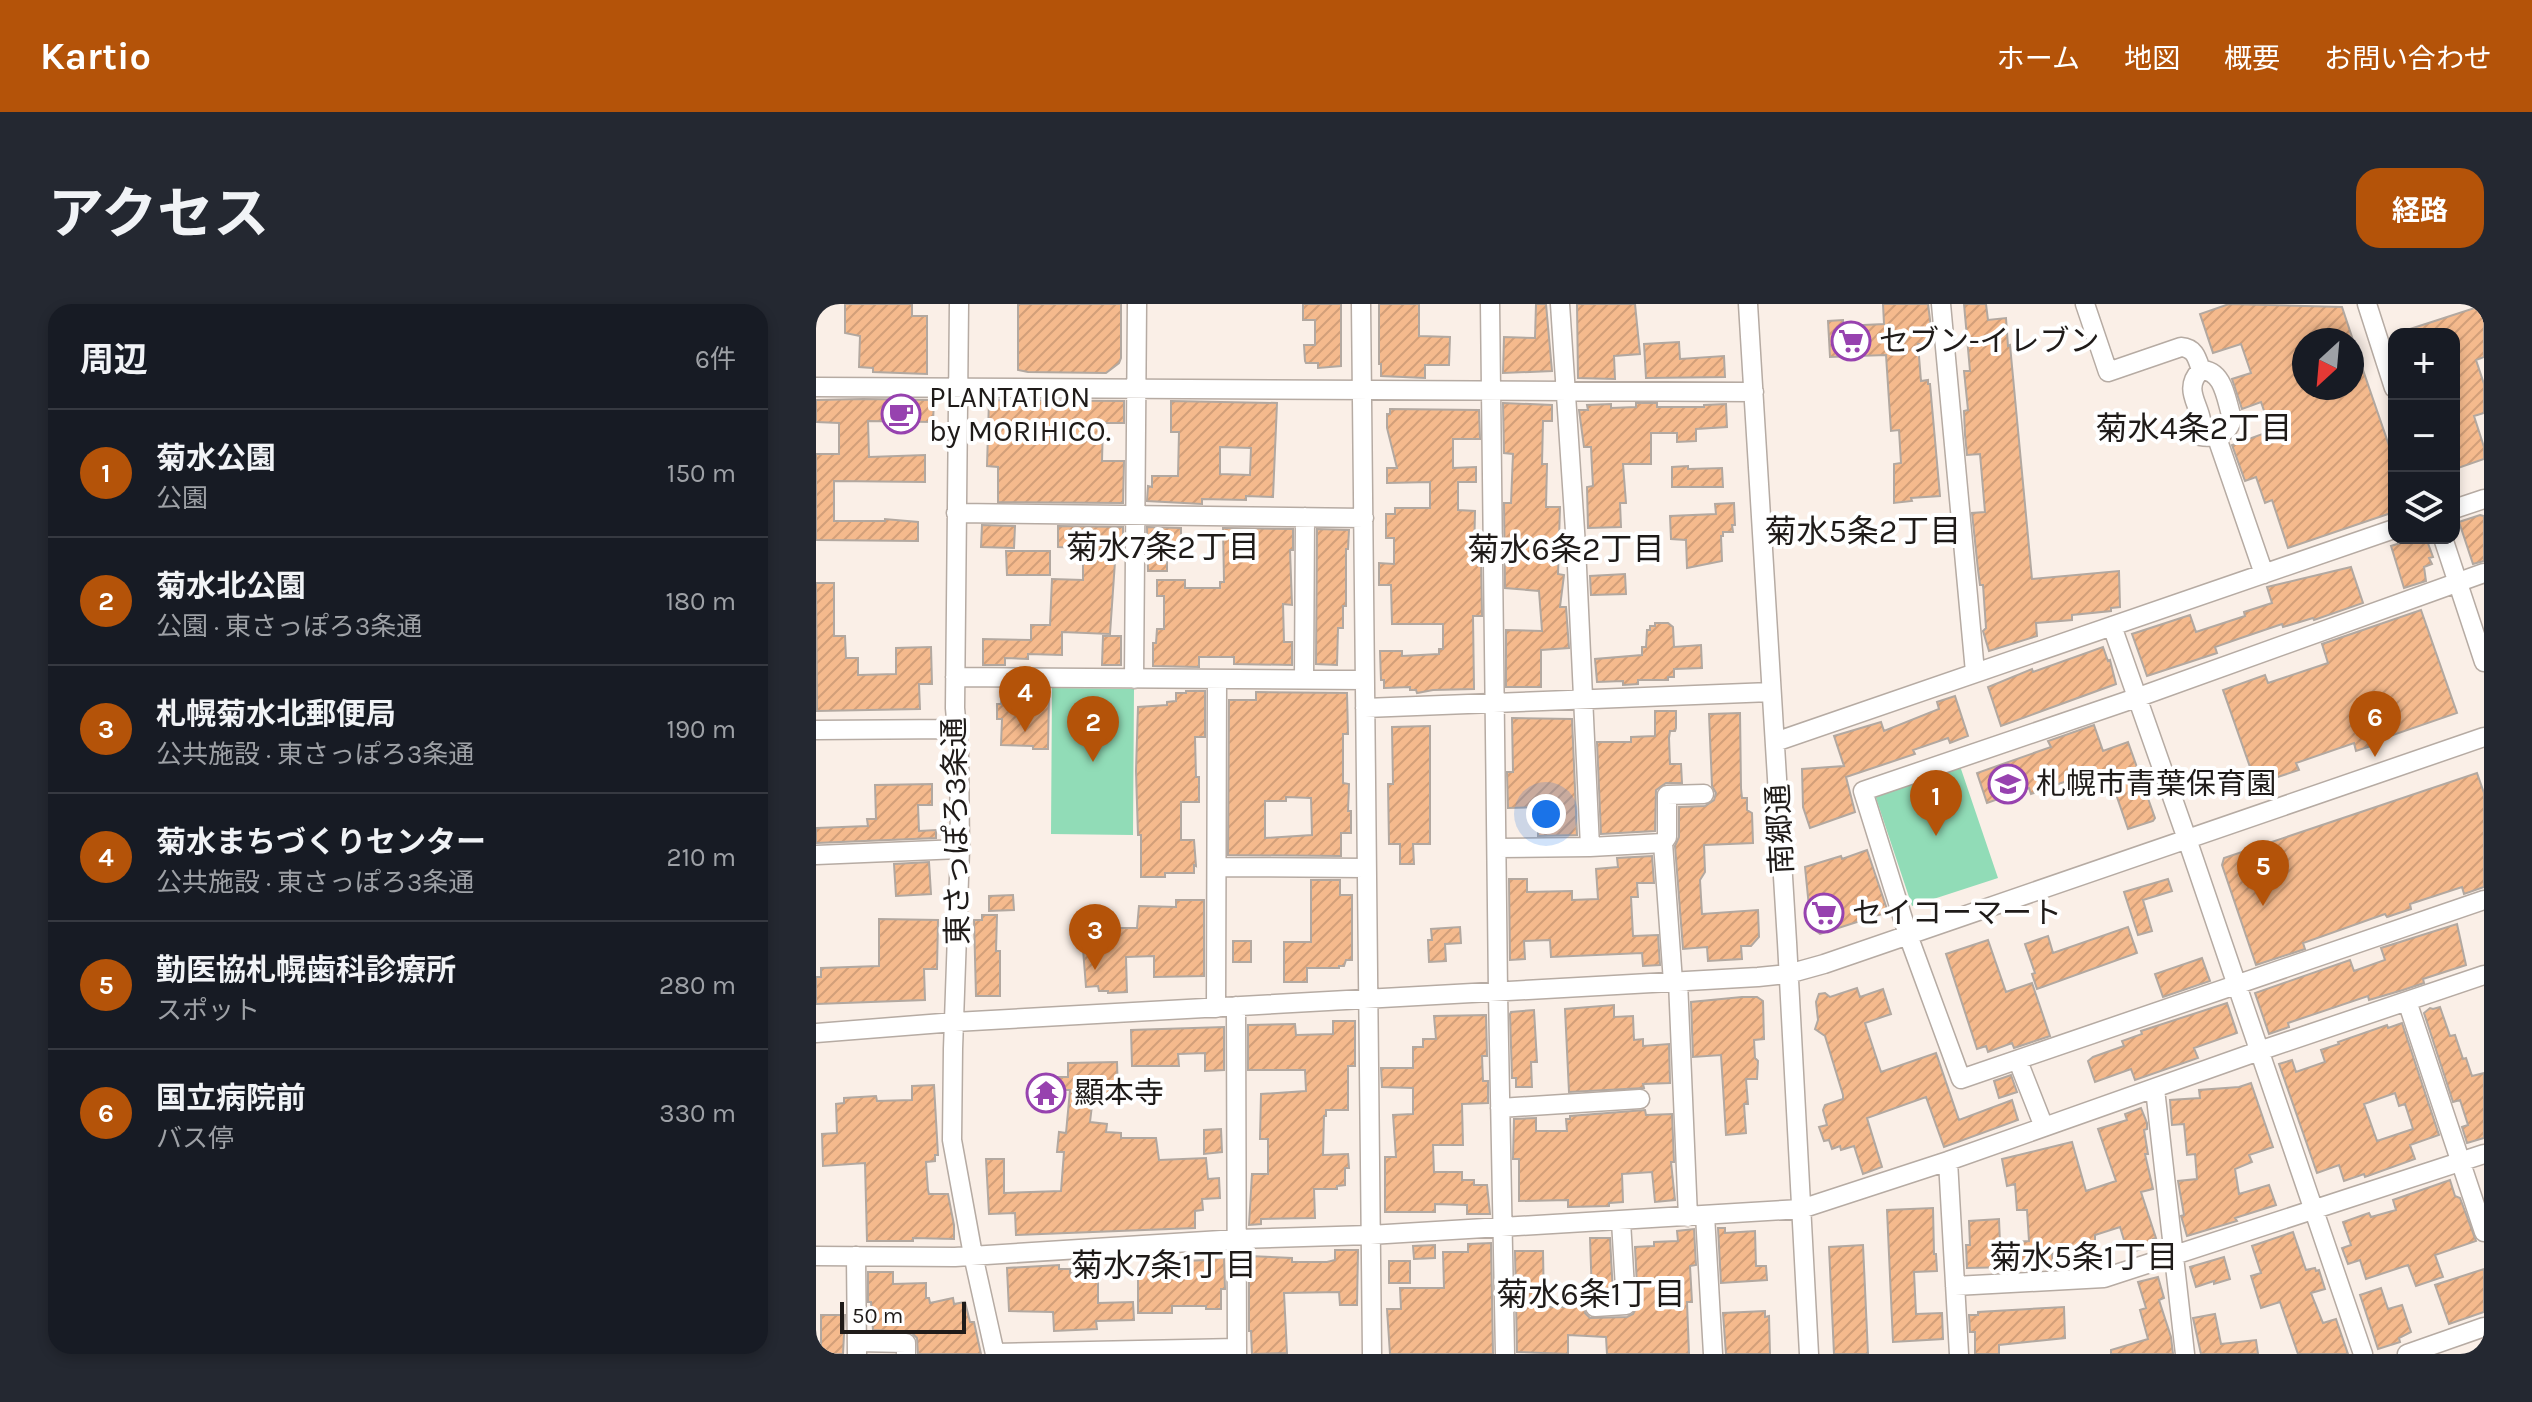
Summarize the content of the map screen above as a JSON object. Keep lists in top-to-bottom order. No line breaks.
{"streets":{"street":["南郷通","東さっぽろ3条通"]},"districts":["菊水4条2丁目","菊水5条2丁目","菊水7条2丁目","菊水6条2丁目","菊水5条1丁目","菊水7条1丁目","菊水6条1丁目"],"places":{"supermarket":["セブン-イレブン","セイコーマート"],"cafe":["PLANTATION by MORIHICO."],"school or university":["札幌市青葉保育園"],"temple":["顯本寺"]},"scale_bar":"50 m","north":"bottom left","page":{"header":"Kartio","nav":["ホーム","地図","概要","お問い合わせ"],"title":"アクセス","buttons":"経路","heading":["周辺","6件"],"map_buttons":["+","−"],"list":[{"mark":"1","name":"菊水公園","note":"公園","value":"150 m"},{"mark":"2","name":"菊水北公園","note":"公園 · 東さっぽろ3条通","value":"180 m"},{"mark":"3","name":"札幌菊水北郵便局","note":"公共施設 · 東さっぽろ3条通","value":"190 m"},{"mark":"4","name":"菊水まちづくりセンター","note":"公共施設 · 東さっぽろ3条通","value":"210 m"},{"mark":"5","name":"勤医協札幌歯科診療所","note":"スポット","value":"280 m"},{"mark":"6","name":"国立病院前","note":"バス停","value":"330 m"}],"pins":["4","6","2","1","5","3"],"scale":"50 m"}}
